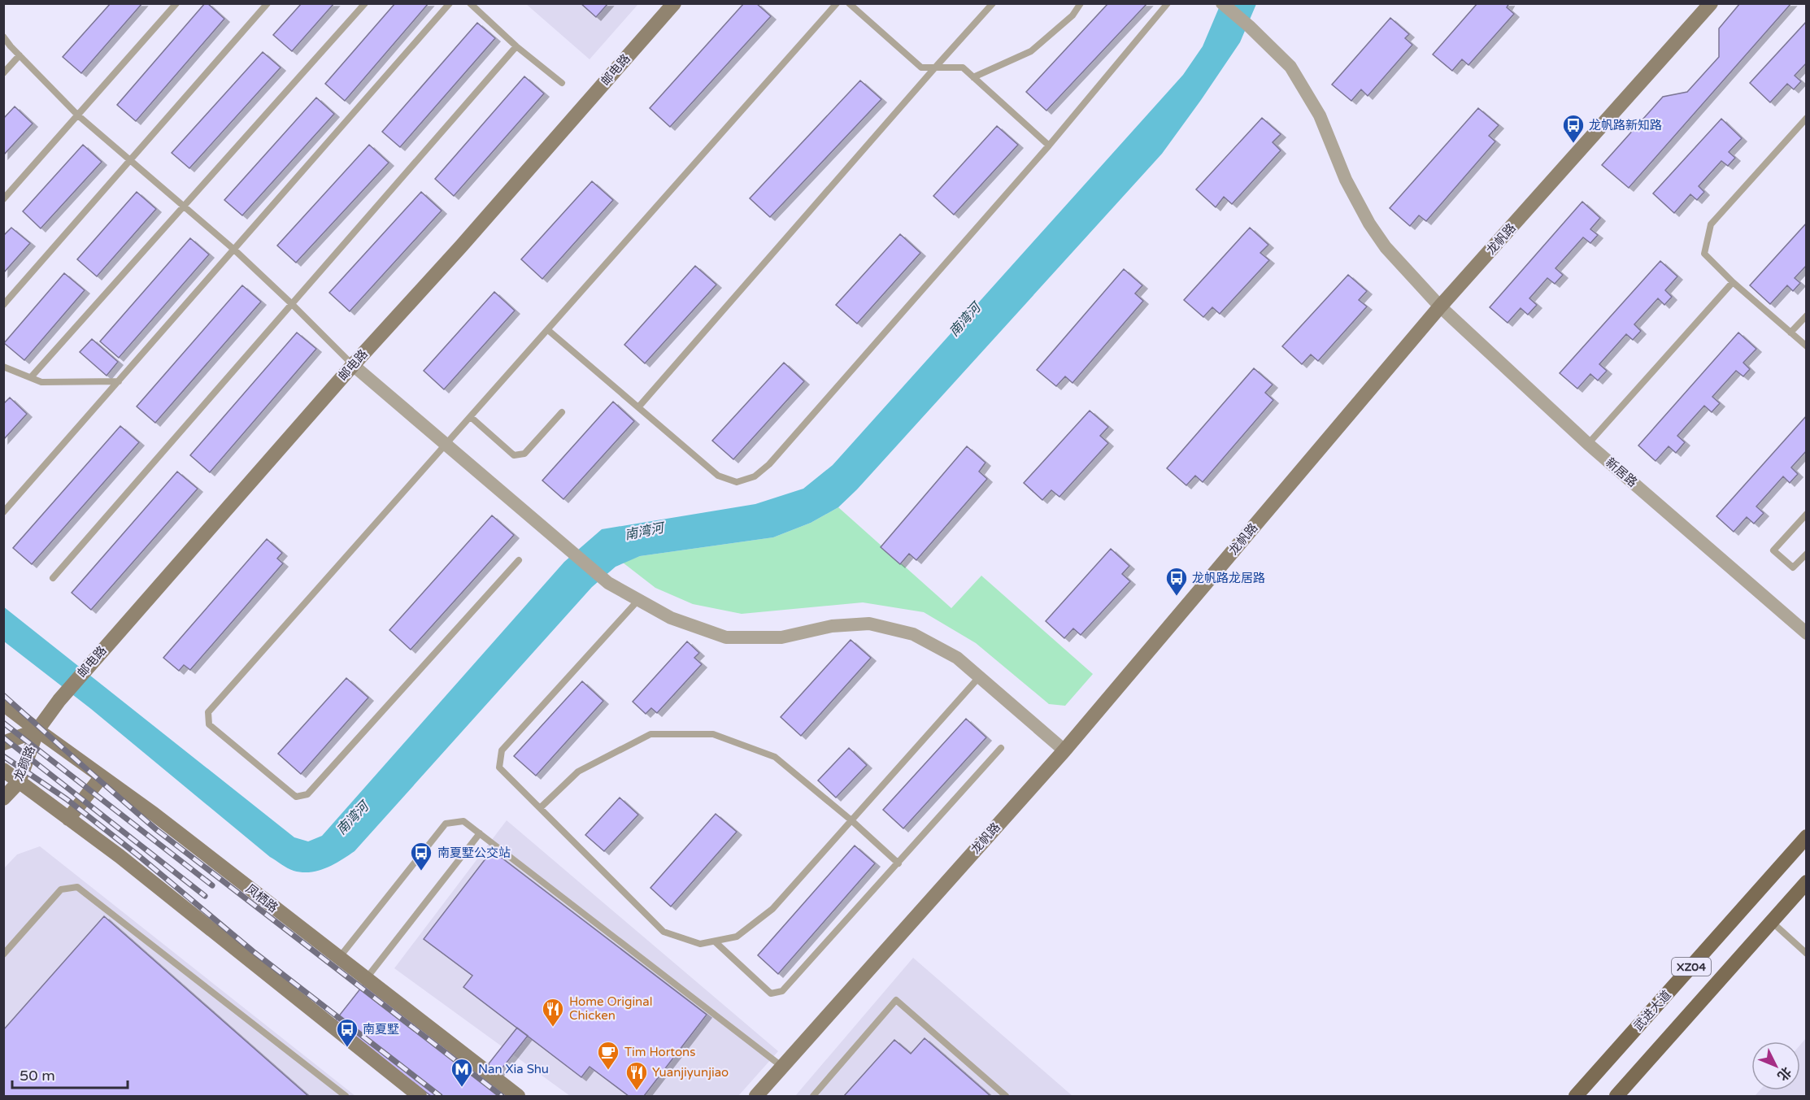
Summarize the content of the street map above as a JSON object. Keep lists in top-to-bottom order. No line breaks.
{"streets":{"main road":["XZ04","武进大道"],"street":["邮电路","龙帆路","新居路","龙颜路","凤栖路"]},"crossings":[["邮电路","龙颜路"],["邮电路","凤栖路"],["龙帆路","新居路"],["龙颜路","凤栖路"]],"water":["南湾河"],"places":{"bus stop":["龙帆路新知路","龙帆路龙居路","南夏墅公交站","南夏墅"],"restaurant":["Home Original Chicken","Yuanjiyunjiao"],"cafe":["Tim Hortons"],"metro station":["Nan Xia Shu"]},"scale_bar":"50 m","north":"bottom right"}
